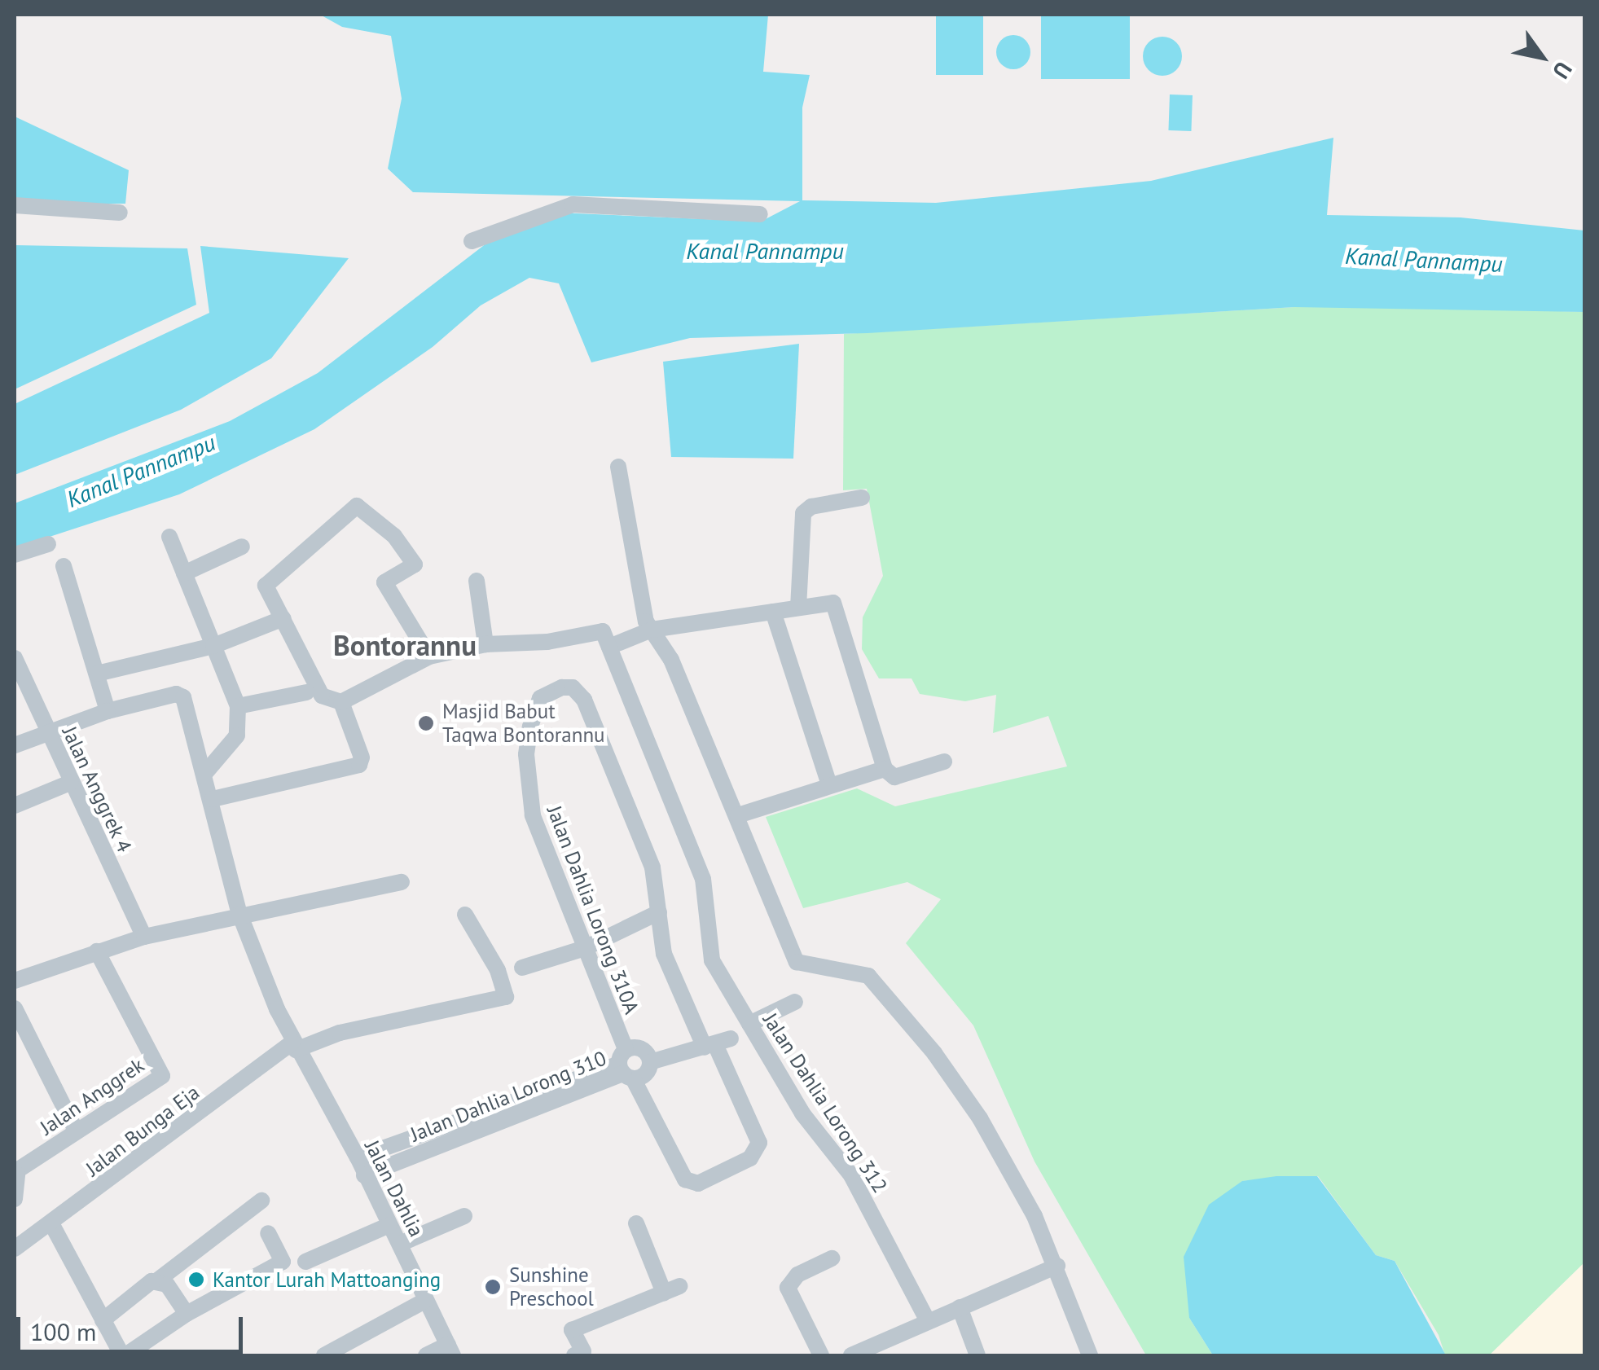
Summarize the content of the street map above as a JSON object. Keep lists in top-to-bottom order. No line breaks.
{"streets":{"street":["Jalan Anggrek 4","Jalan Dahlia Lorong 310A","Jalan Anggrek","Jalan Dahlia Lorong 310","Jalan Dahlia Lorong 312","Jalan Bunga Eja","Jalan Dahlia"]},"crossings":[["Jalan Dahlia Lorong 310A","Jalan Dahlia Lorong 310"],["Jalan Dahlia Lorong 310","Jalan Dahlia"],["Jalan Bunga Eja","Jalan Dahlia"]],"districts":["Bontorannu"],"water":["Kanal Pannampu"],"places":["Masjid Babut Taqwa Bontorannu","Kantor Lurah Mattoanging","Sunshine Preschool"],"scale_bar":"100 m","north":"bottom right"}
